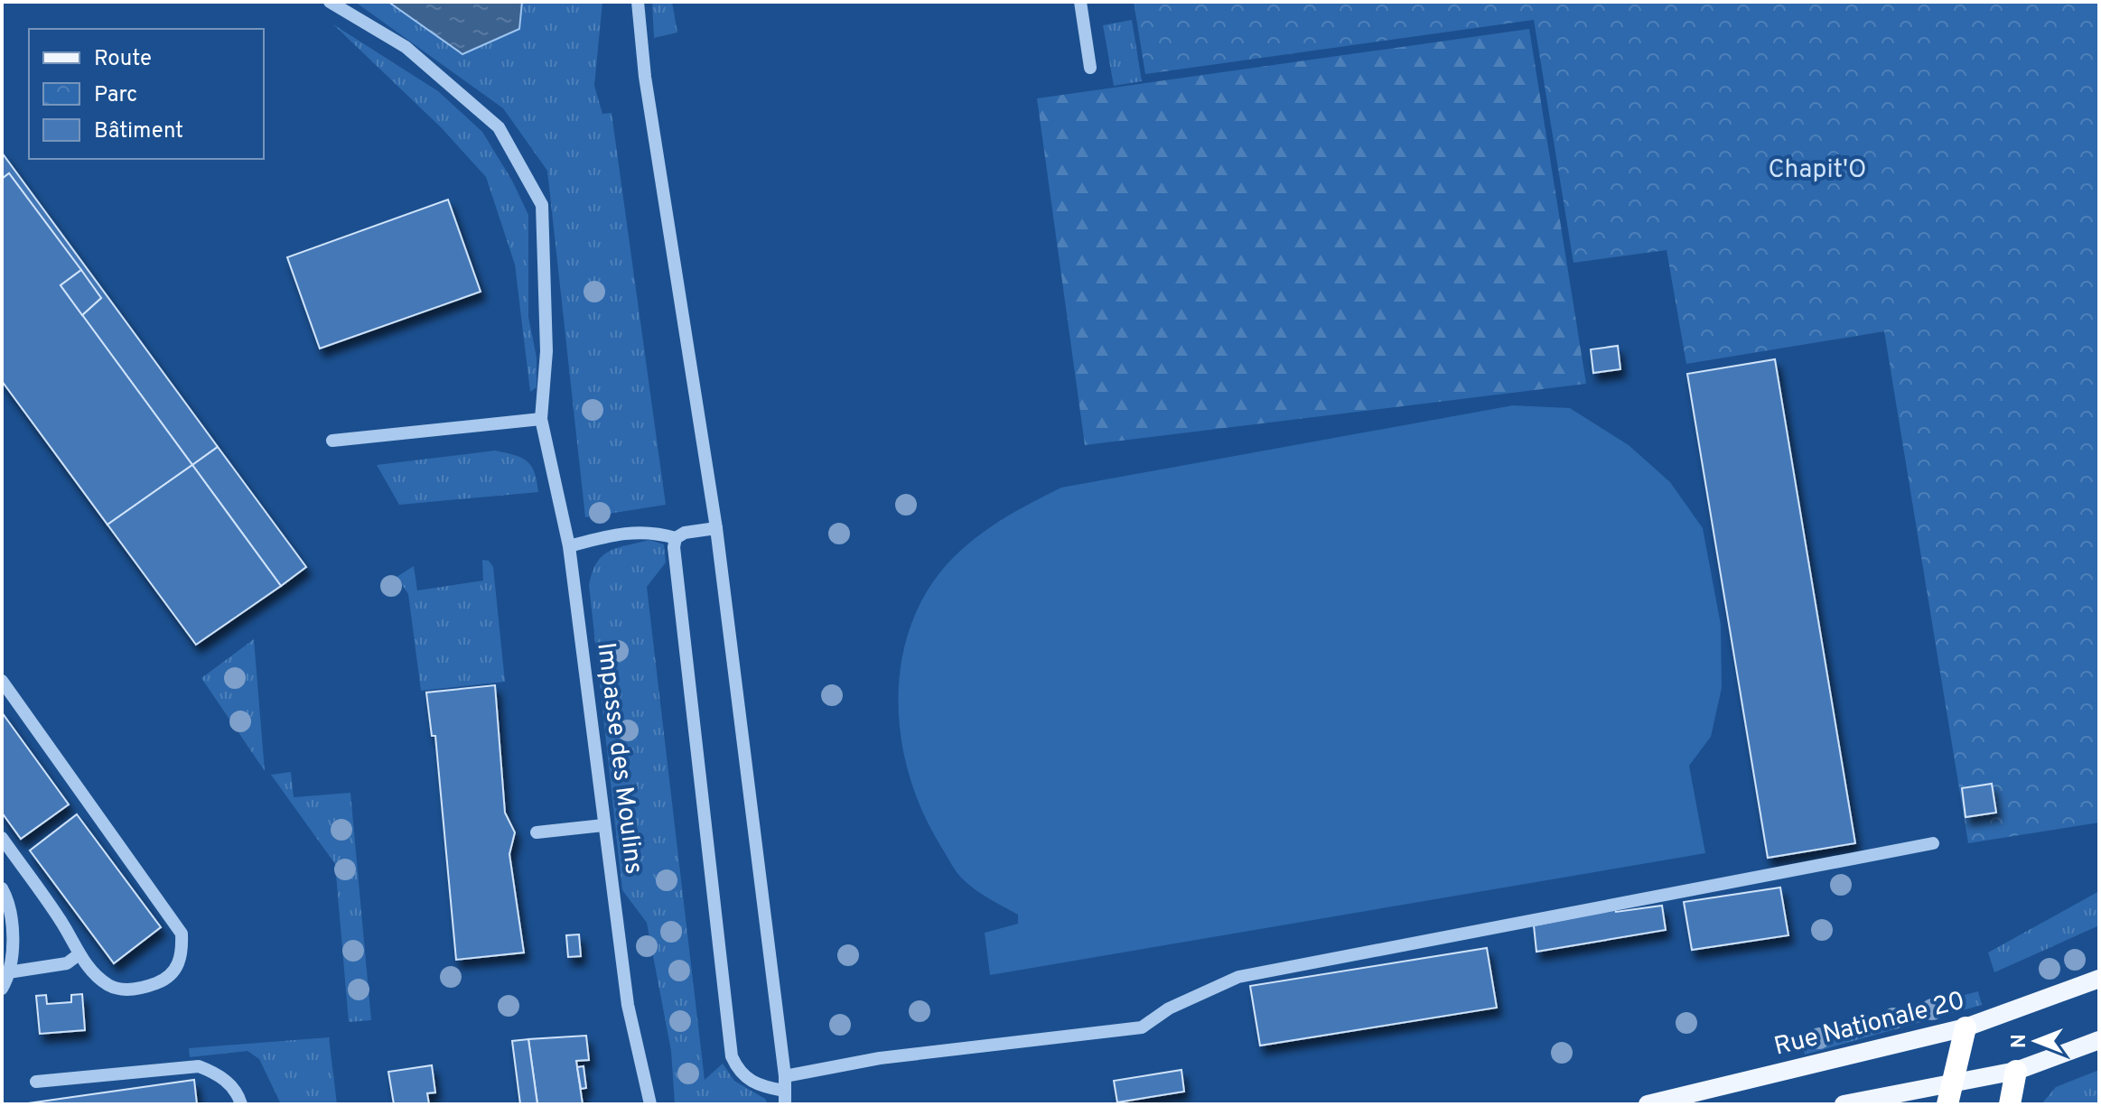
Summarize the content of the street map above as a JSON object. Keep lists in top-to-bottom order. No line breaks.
{"streets":{"main road":["Rue Nationale 20"],"street":["Impasse des Moulins"]},"parks":["Chapit'O"],"legend":["Route","Parc","Bâtiment"],"north":"left"}
